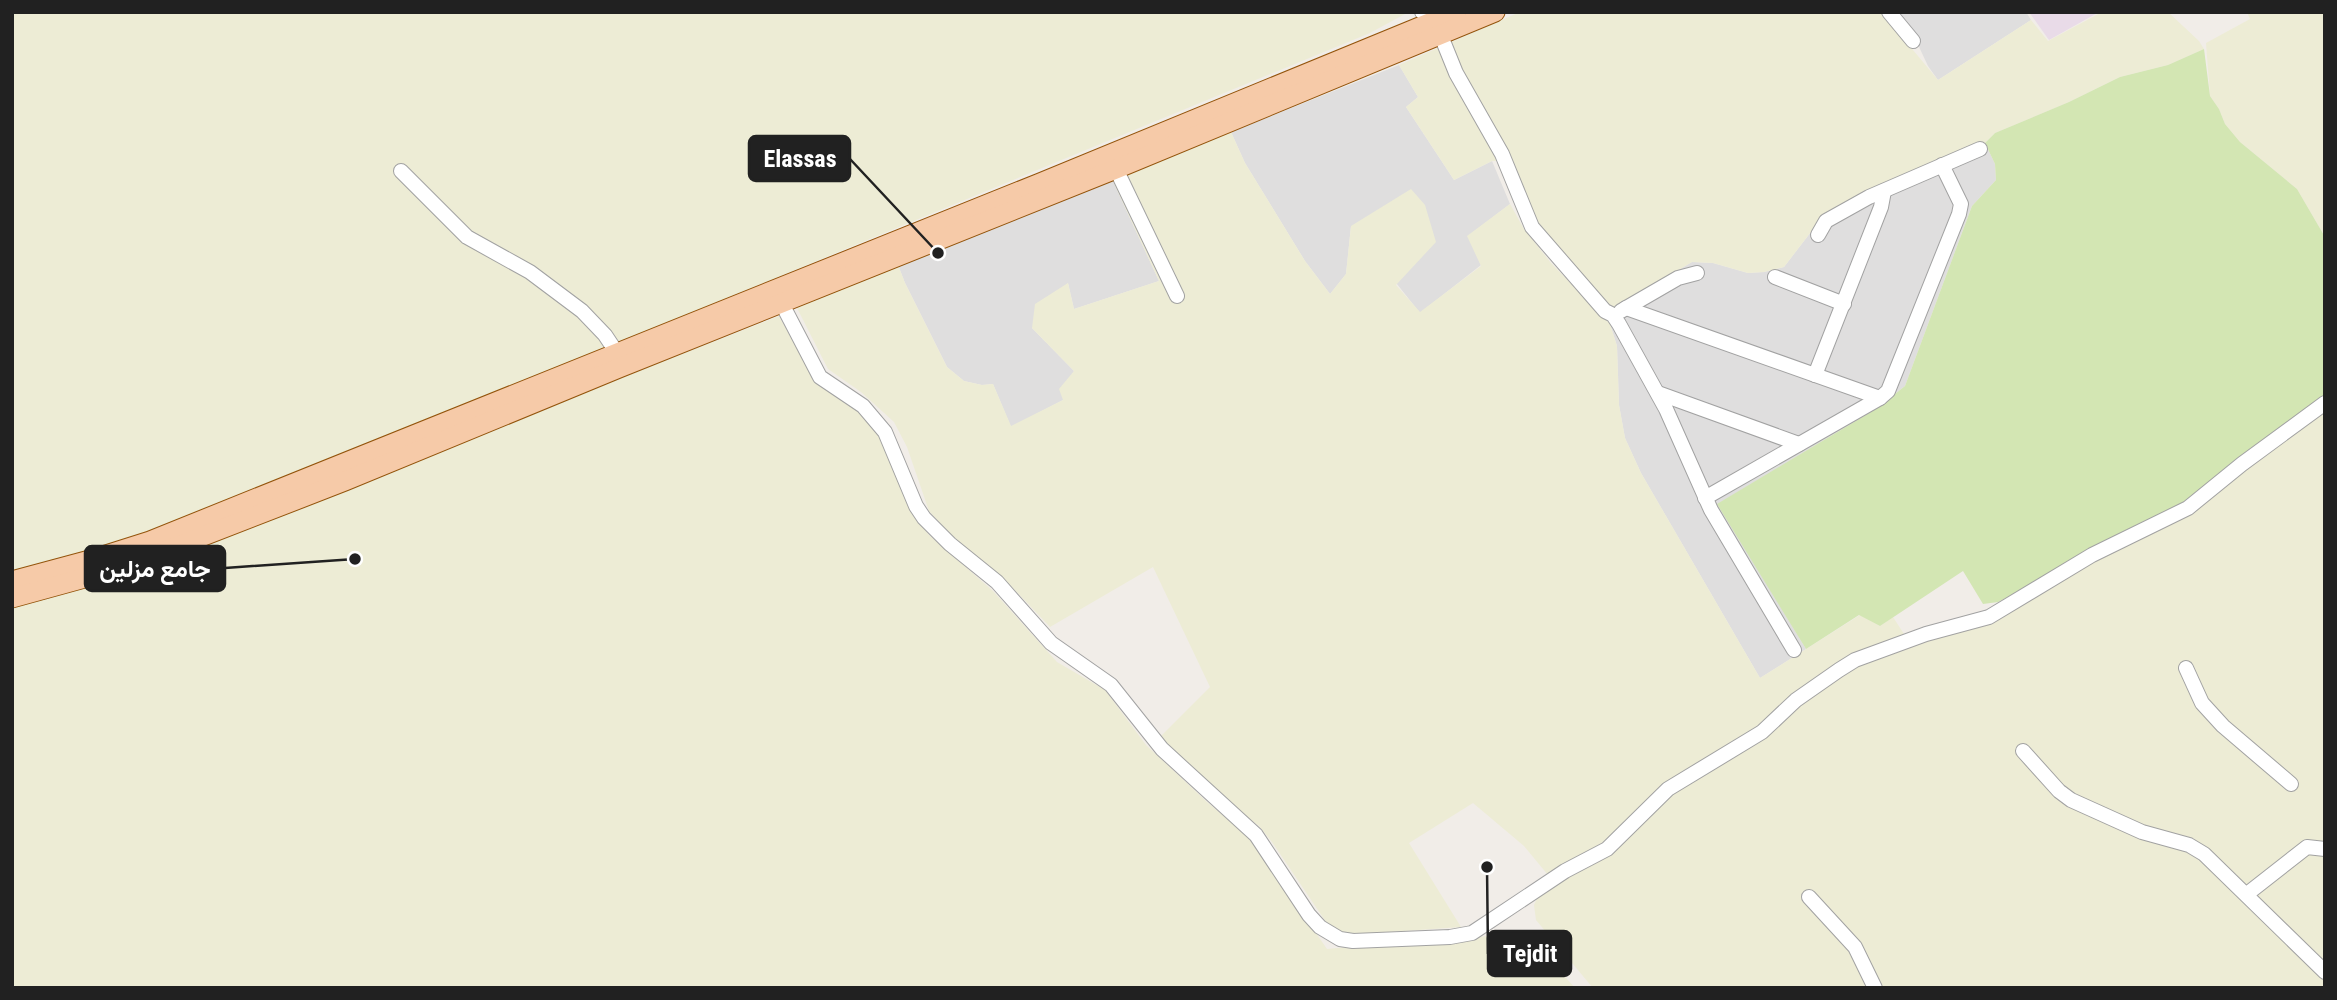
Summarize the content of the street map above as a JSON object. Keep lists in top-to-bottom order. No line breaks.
{"places":["Elassas","جامع مزلين","Tejdit"]}
